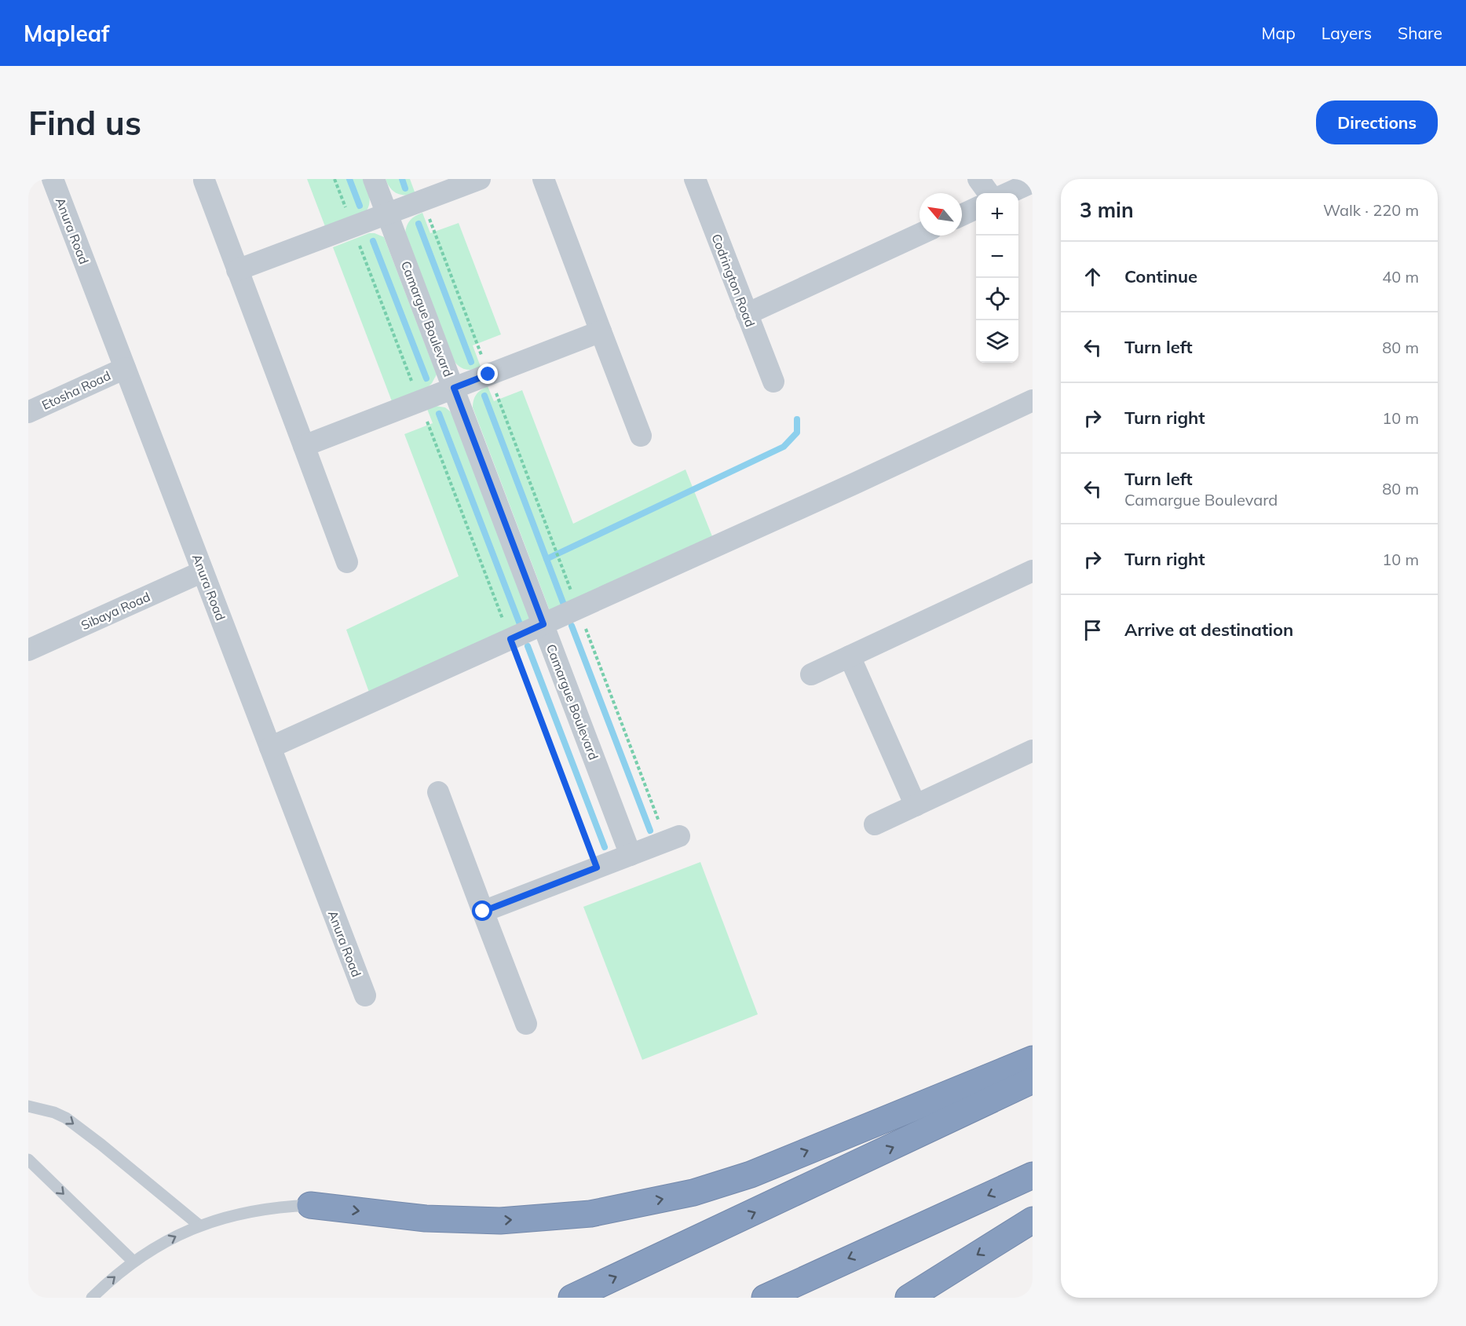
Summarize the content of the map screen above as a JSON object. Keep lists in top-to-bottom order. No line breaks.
{"streets":{"street":["Anura Road","Codrington Road","Camargue Boulevard","Etosha Road","Sibaya Road"]},"crossings":[["Anura Road","Etosha Road"],["Anura Road","Sibaya Road"]],"north":"top left","page":{"header":"Mapleaf","nav":["Map","Layers","Share"],"buttons":"Directions","title":"Find us","heading":["3 min","Walk · 220 m"],"map_buttons":["+","−"],"list":[["Continue","40 m"],["Turn left","80 m"],["Turn right","10 m"],["Turn left","Camargue Boulevard","80 m"],["Turn right","10 m"],"Arrive at destination"]}}
